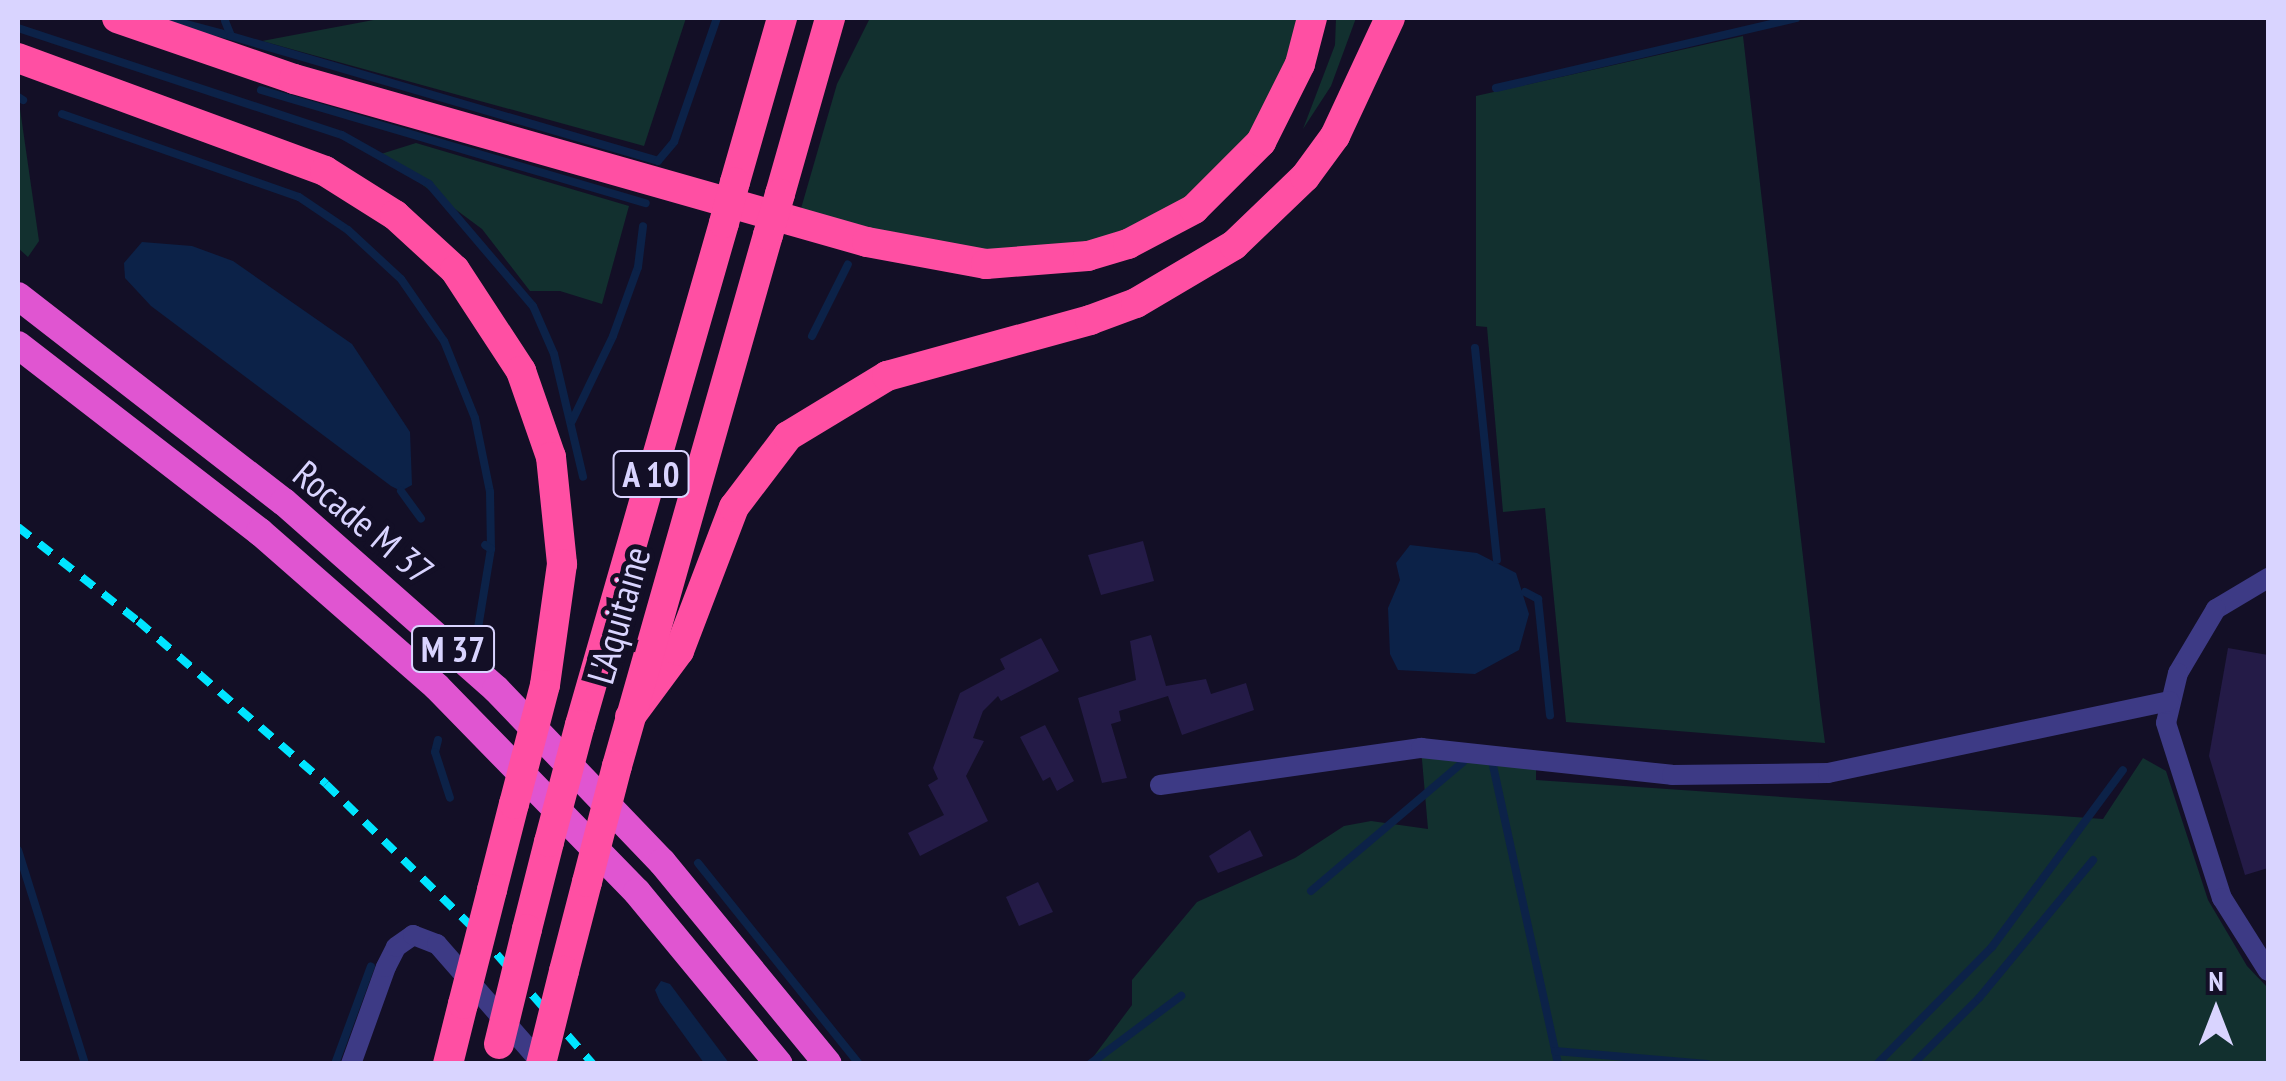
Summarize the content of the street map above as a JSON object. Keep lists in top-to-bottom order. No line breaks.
{"streets":{"highway":["A 10","Rocade M 37","L'Aquitaine","M 37"]},"north":"top"}
